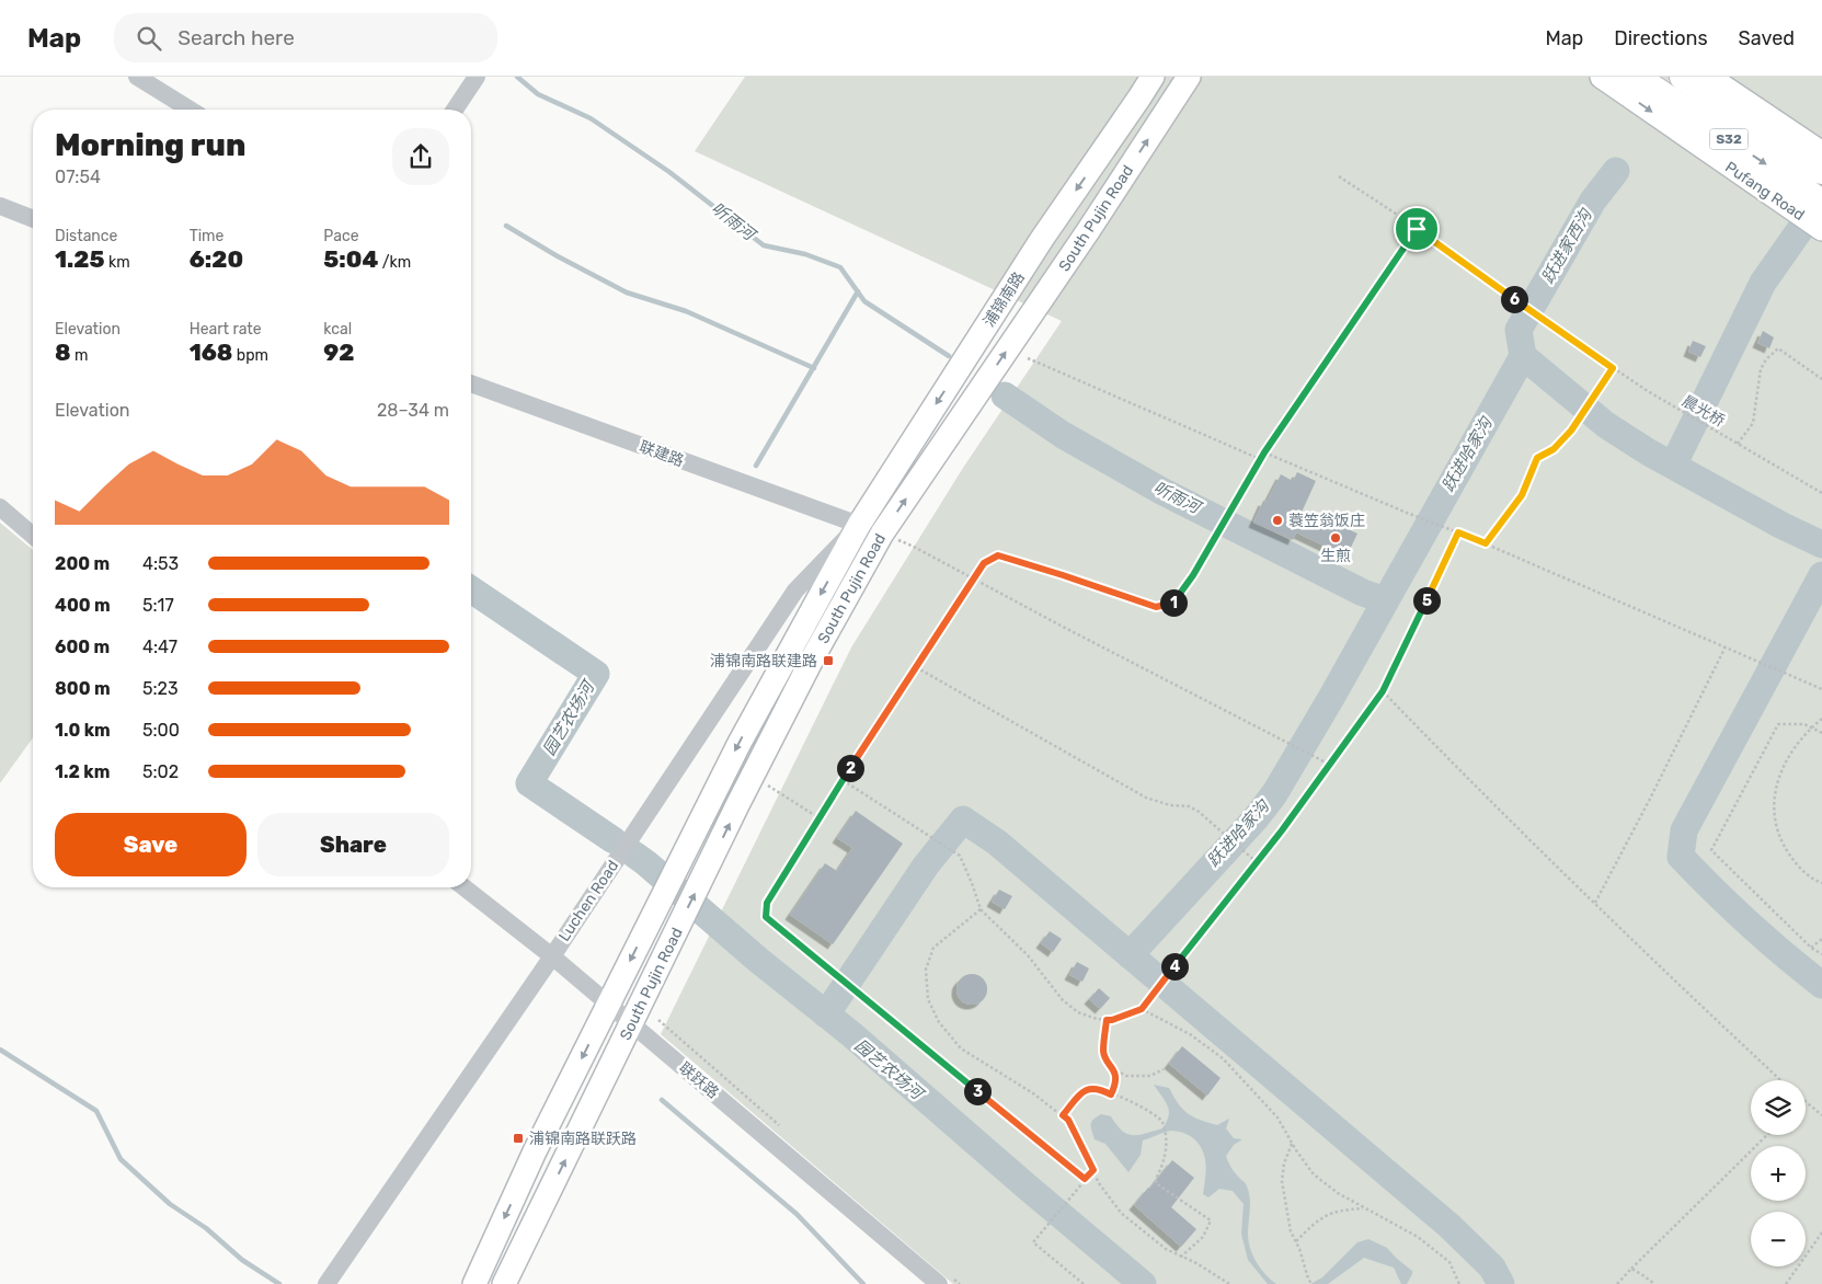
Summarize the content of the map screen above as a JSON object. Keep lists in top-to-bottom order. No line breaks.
{"streets":{"highway":["S32"],"main road":["Pufang Road","South Pujin Road","浦锦南路"],"street":["联建路","Luchen Road","联跃路"],"path":["晨光桥"]},"crossings":[["S32","Pufang Road"],["South Pujin Road","浦锦南路"],["South Pujin Road","联建路"],["South Pujin Road","Luchen Road"],["South Pujin Road","联跃路"],["浦锦南路","联建路"],["浦锦南路","Luchen Road"],["联建路","Luchen Road"],["Luchen Road","联跃路"]],"one_way":["浦锦南路"],"water":["听雨河","跃进家西沟","跃进哈家沟","园艺农场河"],"places":{"other":["蓑笠翁饭庄","生煎"],"transit":["浦锦南路联建路","浦锦南路联跃路"]},"page":{"header":"Map","search":"Search here","nav":["Map","Directions","Saved"],"heading":["Morning run","07:54"],"stats":[["Distance","1.25 km"],["Time","6:20"],["Pace","5:04 /km"],["Elevation","8 m"],["Heart rate","168 bpm"],["kcal","92"]],"pins":["6","5","1","2","4","3"],"chart":["Elevation","28–34 m"],"list":[{"name":"200 m","note":"4:53"},{"name":"400 m","note":"5:17"},{"name":"600 m","note":"4:47"},{"name":"800 m","note":"5:23"},{"name":"1.0 km","note":"5:00"},{"name":"1.2 km","note":"5:02"}],"buttons":["Save","Share"],"map_buttons":["+","−"]}}
